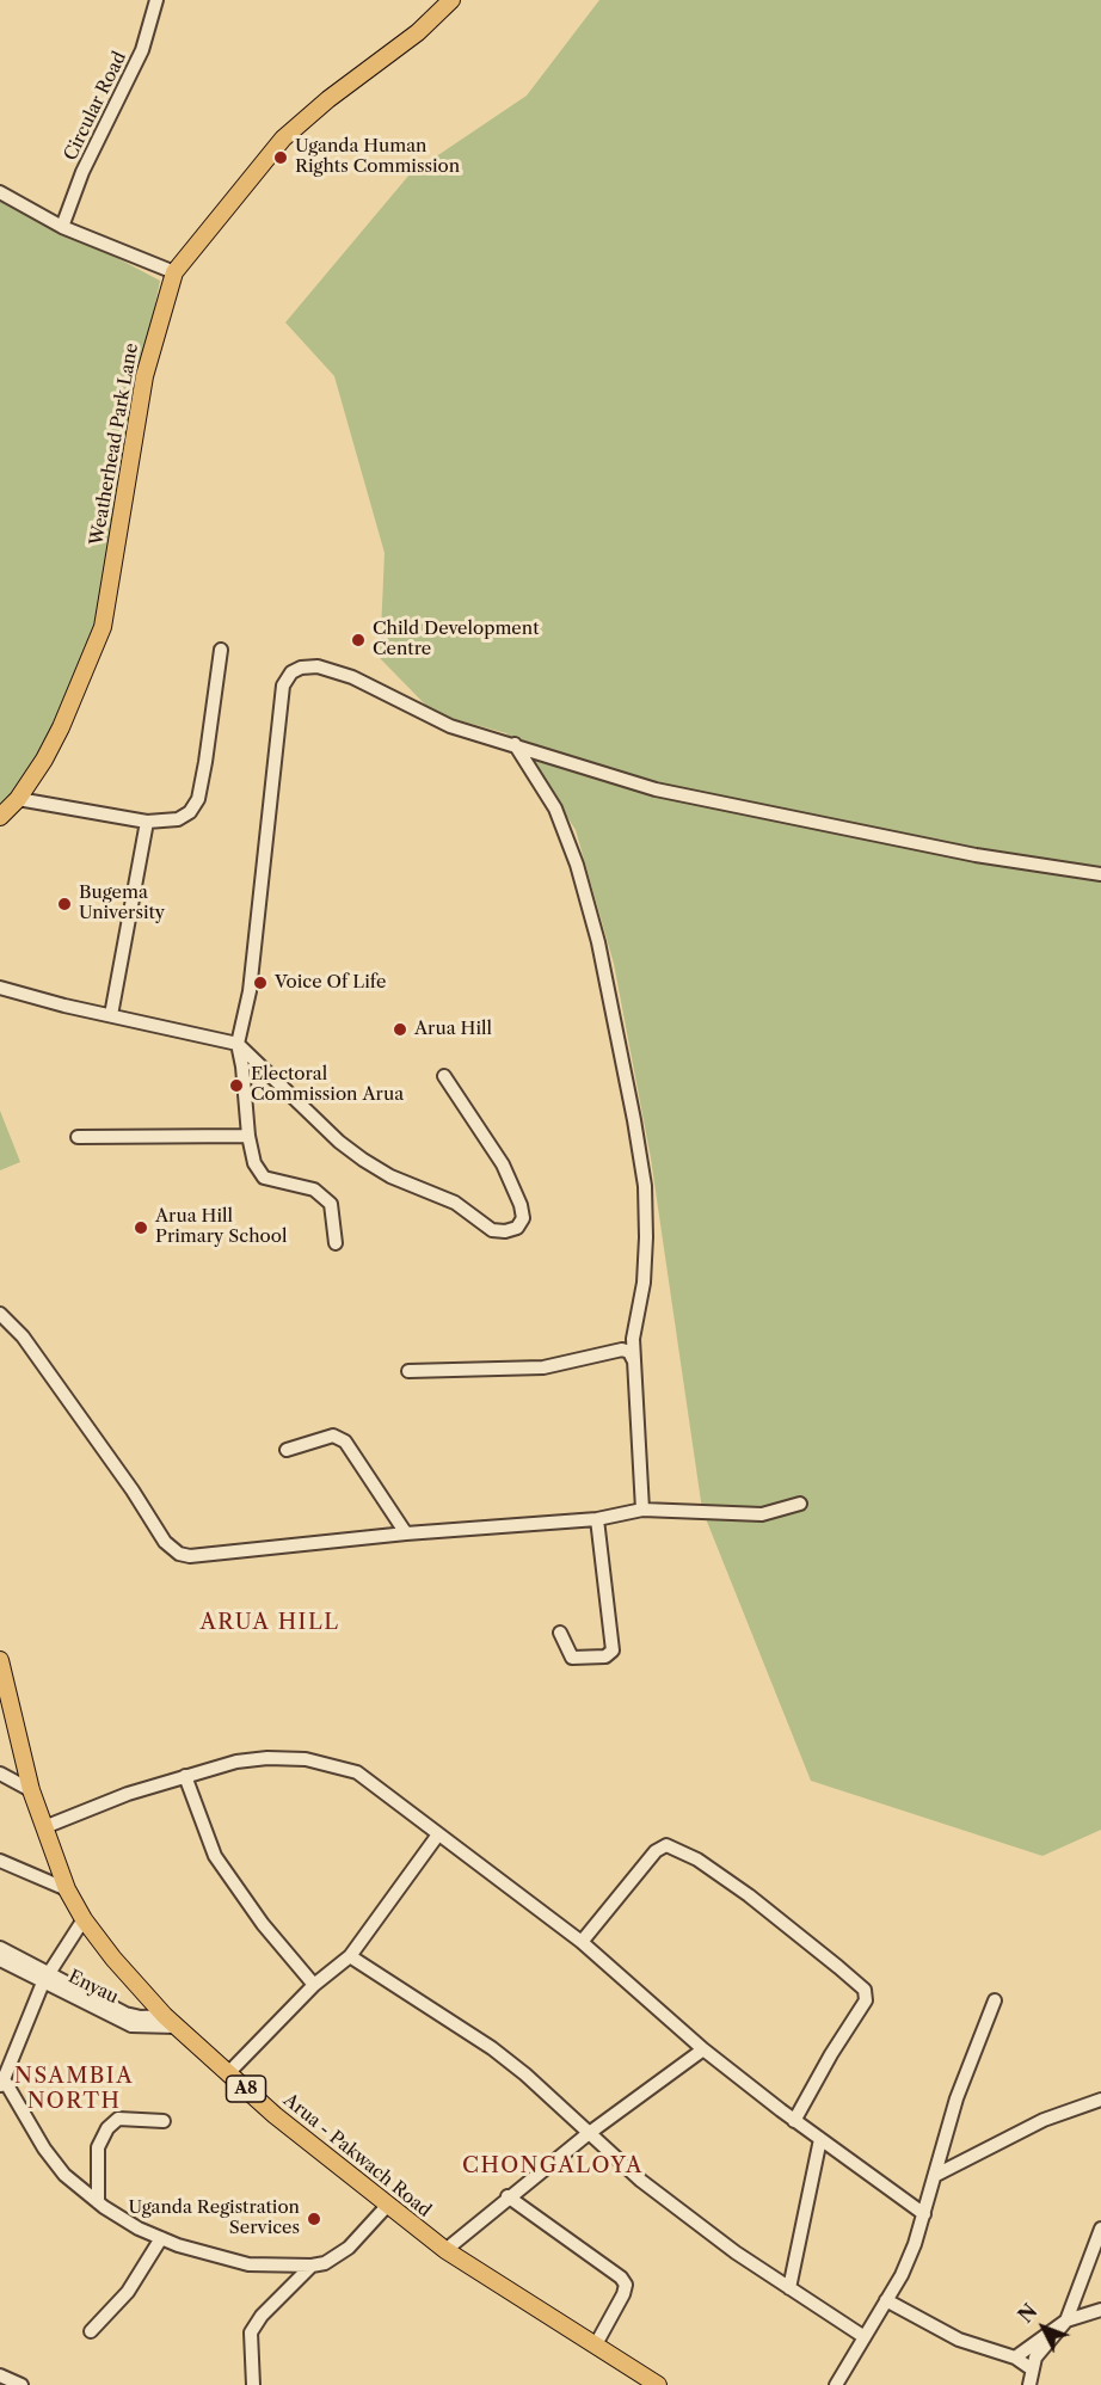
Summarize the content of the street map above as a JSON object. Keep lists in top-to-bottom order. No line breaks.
{"streets":{"main road":["Weatherhead Park Lane","A8","Arua - Pakwach Road"],"street":["Circular Road","Enyau"]},"crossings":[["Enyau","Arua - Pakwach Road"]],"districts":["ARUA HILL","NSAMBIA NORTH","CHONGALOYA"],"places":["Uganda Human Rights Commission","Child Development Centre","Bugema University","Voice Of Life","Arua Hill","Electoral Commission Arua","Arua Hill Primary School","Uganda Registration Services"],"north":"top left"}
